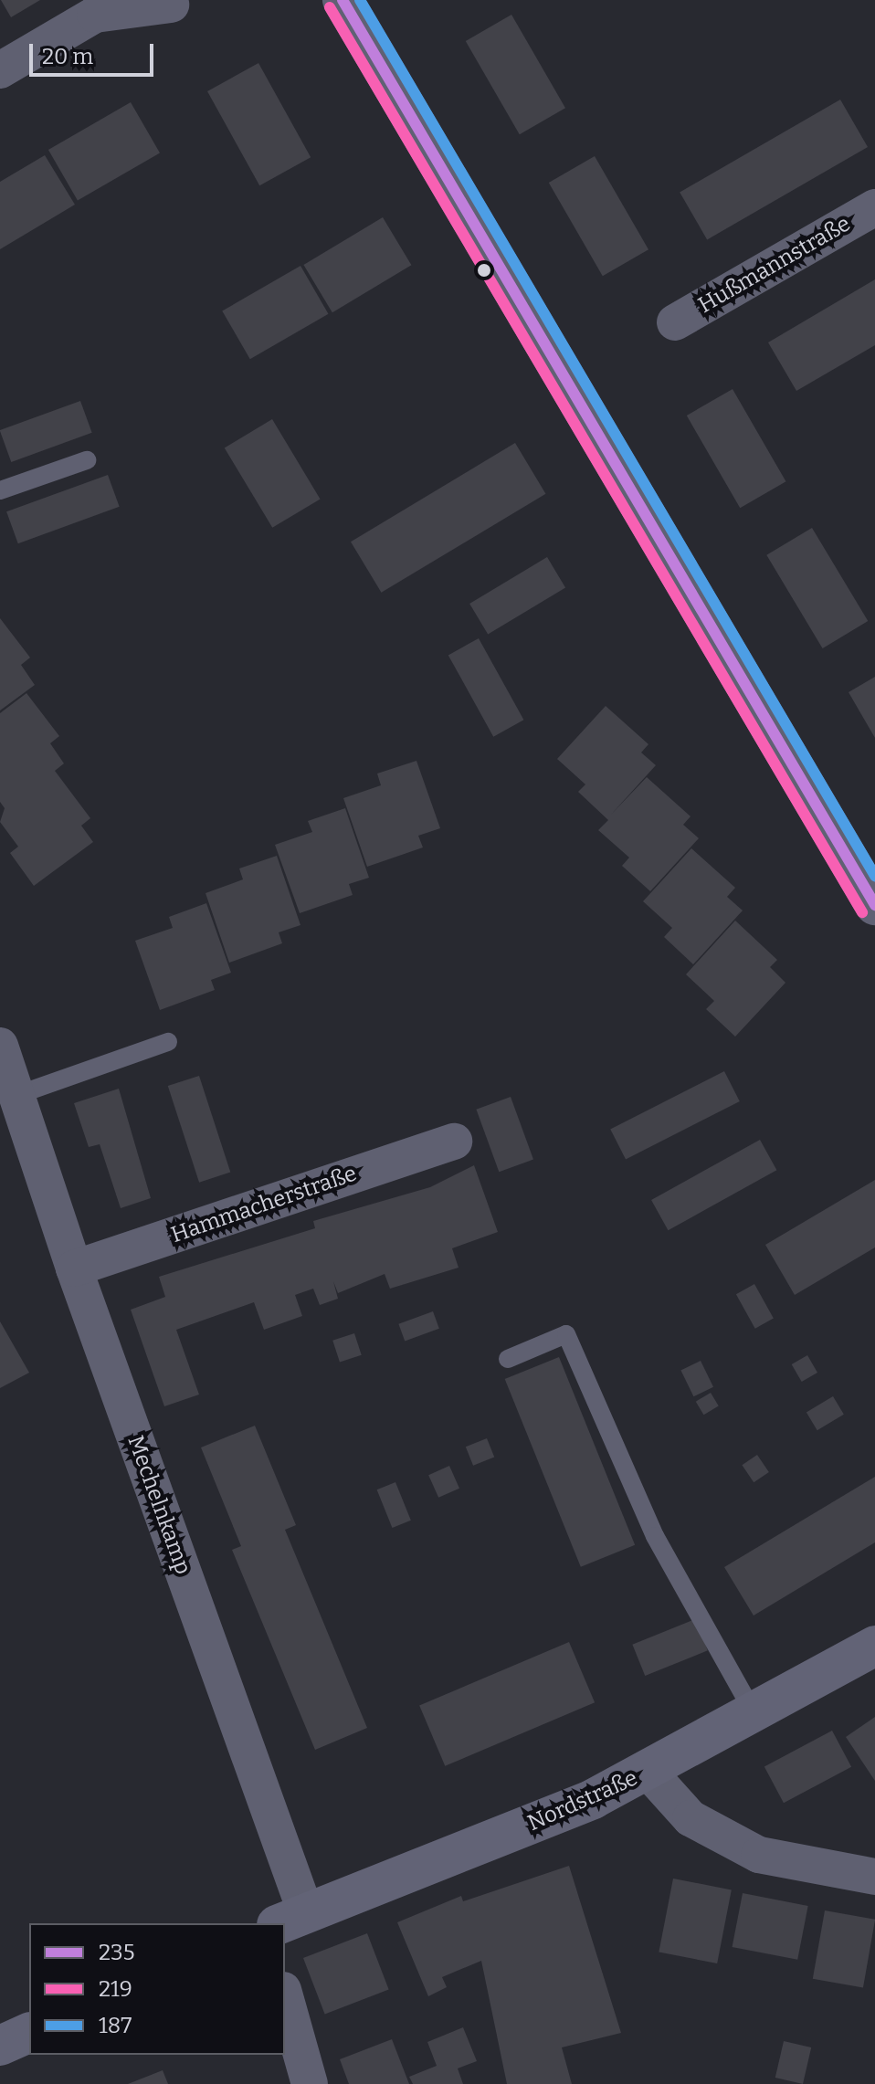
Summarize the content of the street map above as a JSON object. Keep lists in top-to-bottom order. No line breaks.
{"streets":{"street":["Hußmannstraße","Hammacherstraße","Mechelnkamp","Nordstraße"]},"crossings":[["Hammacherstraße","Mechelnkamp"],["Mechelnkamp","Nordstraße"]],"lines":["transit line 235","transit line 187","transit line 219"],"legend":["235","219","187"],"scale_bar":"20 m"}
